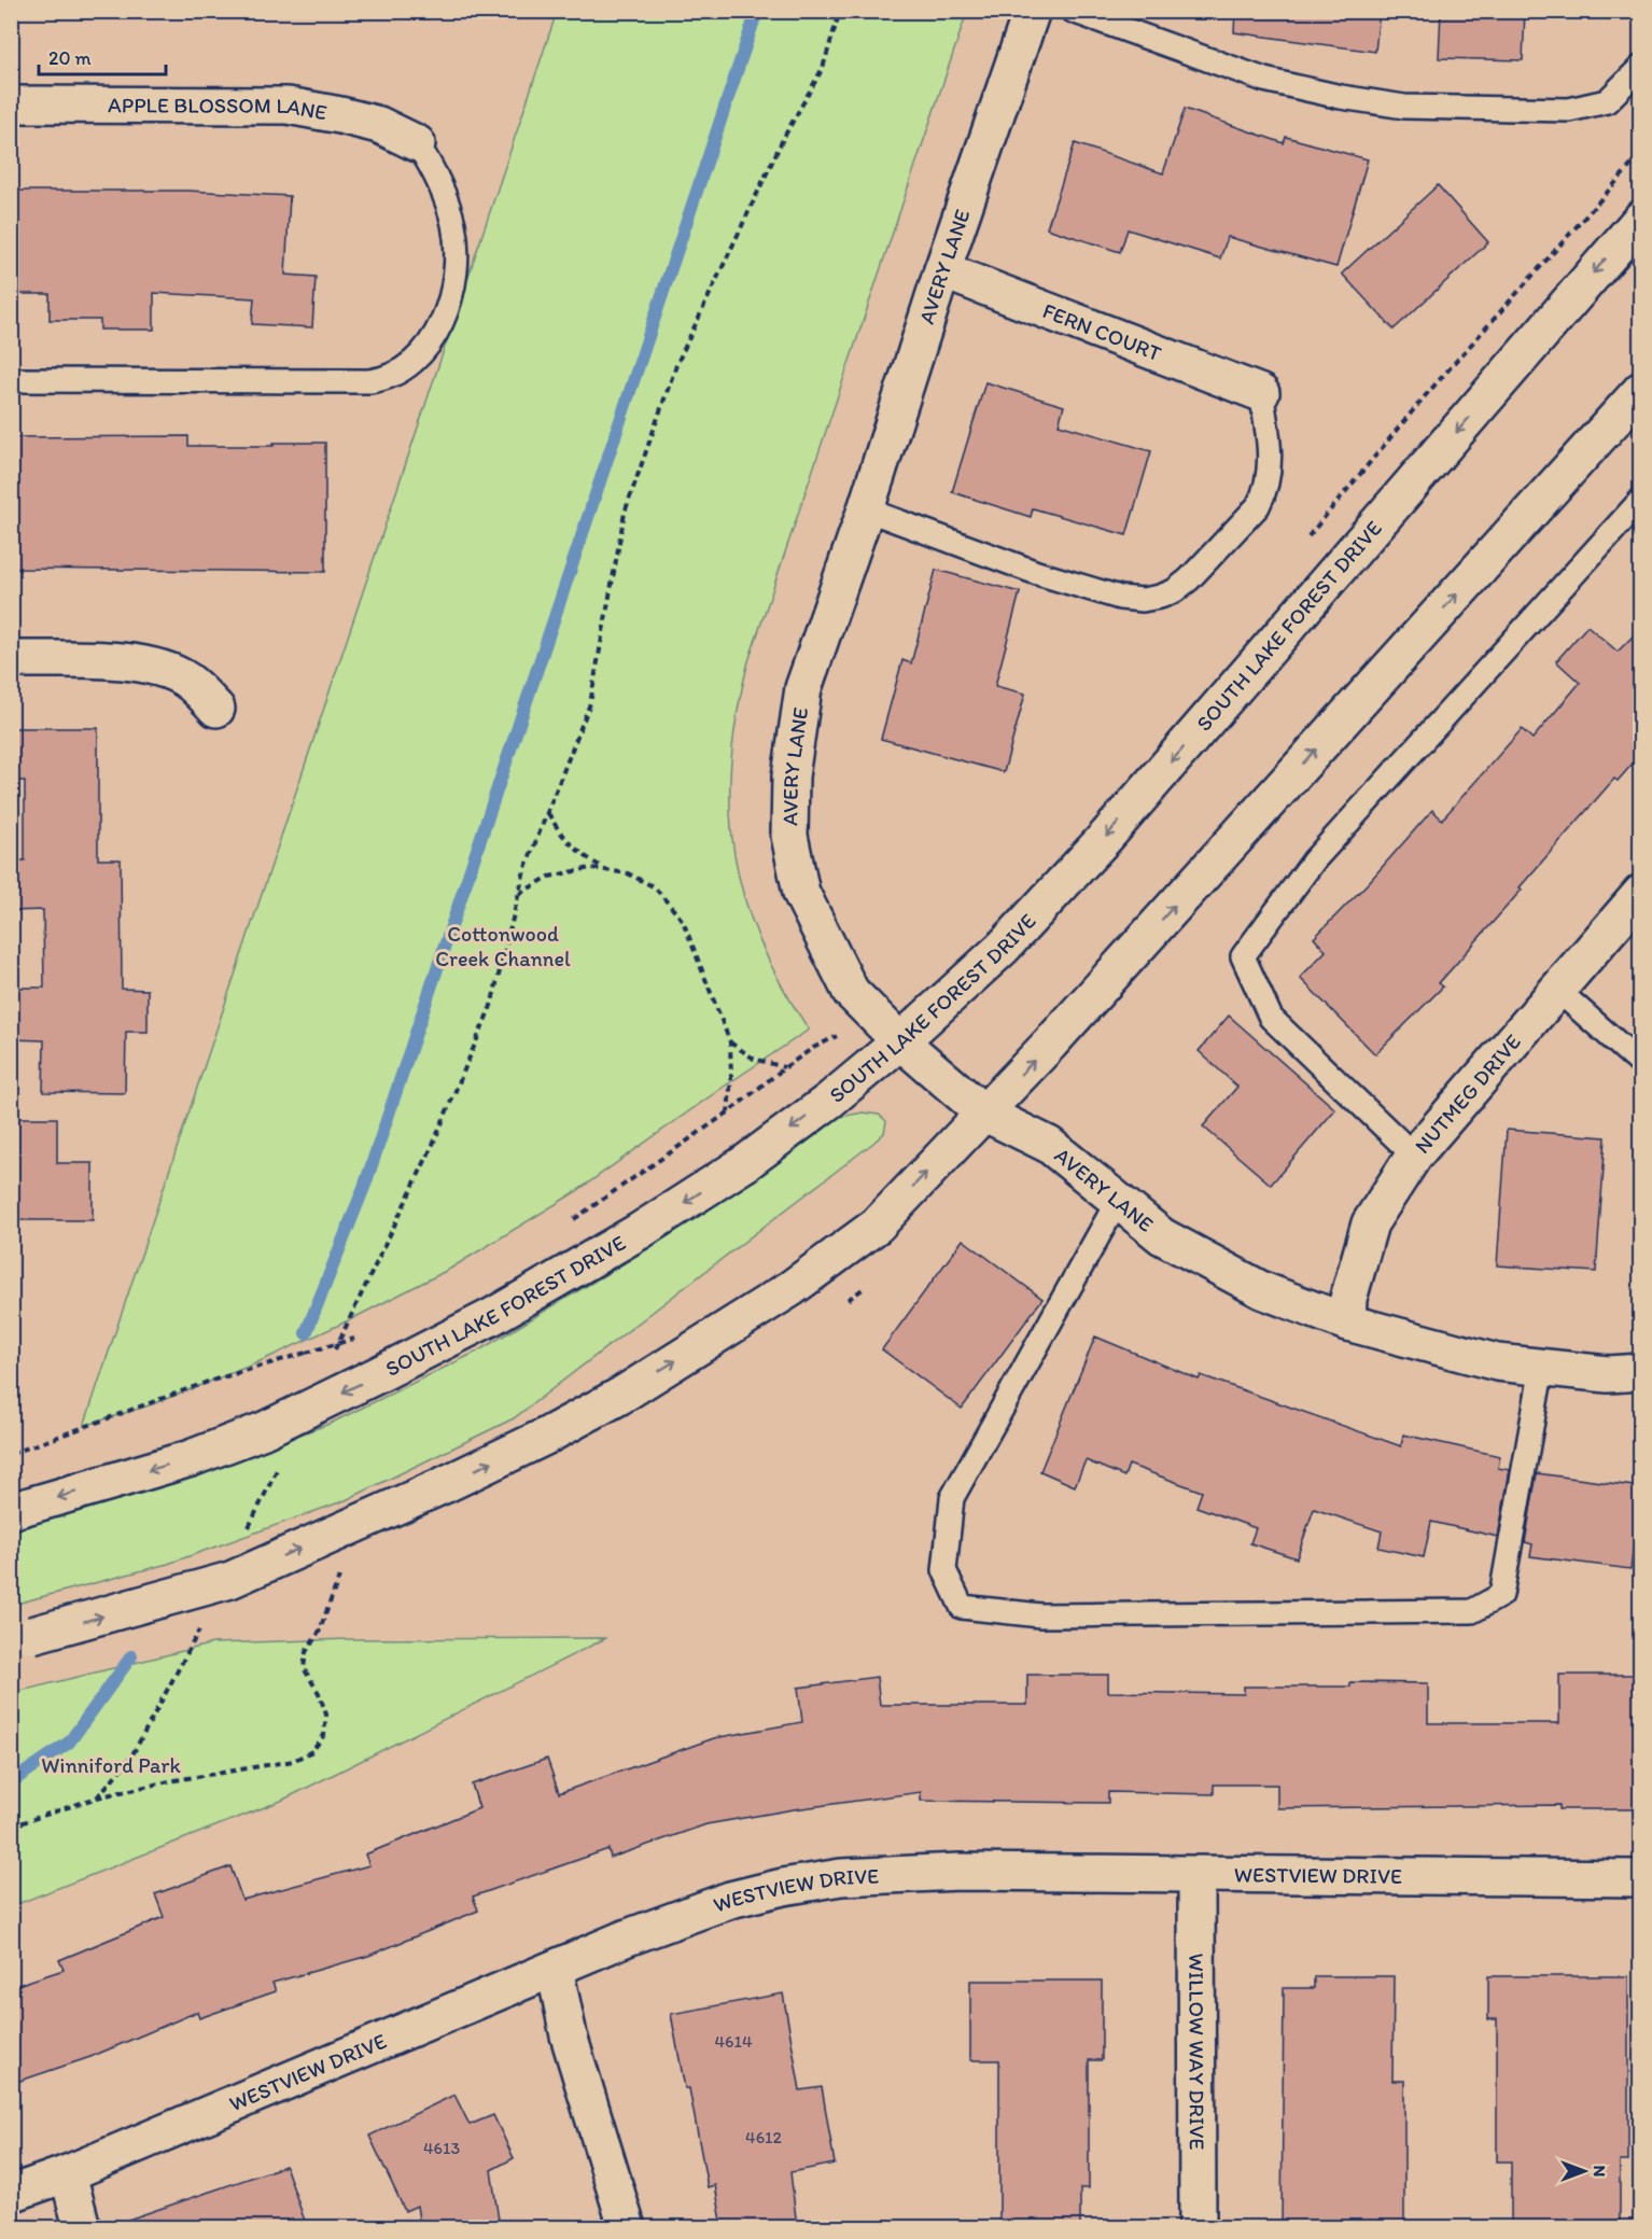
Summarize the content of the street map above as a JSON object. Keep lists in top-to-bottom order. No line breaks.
{"streets":{"street":["APPLE BLOSSOM LANE","AVERY LANE","FERN COURT","SOUTH LAKE FOREST DRIVE","NUTMEG DRIVE","WESTVIEW DRIVE","WILLOW WAY DRIVE"]},"crossings":[["AVERY LANE","FERN COURT"],["AVERY LANE","SOUTH LAKE FOREST DRIVE"],["AVERY LANE","NUTMEG DRIVE"],["WESTVIEW DRIVE","WILLOW WAY DRIVE"]],"parks":["Cottonwood Creek Channel","Winniford Park"],"house_numbers":["4614","4612","4613"],"scale_bar":"20 m","north":"right"}
